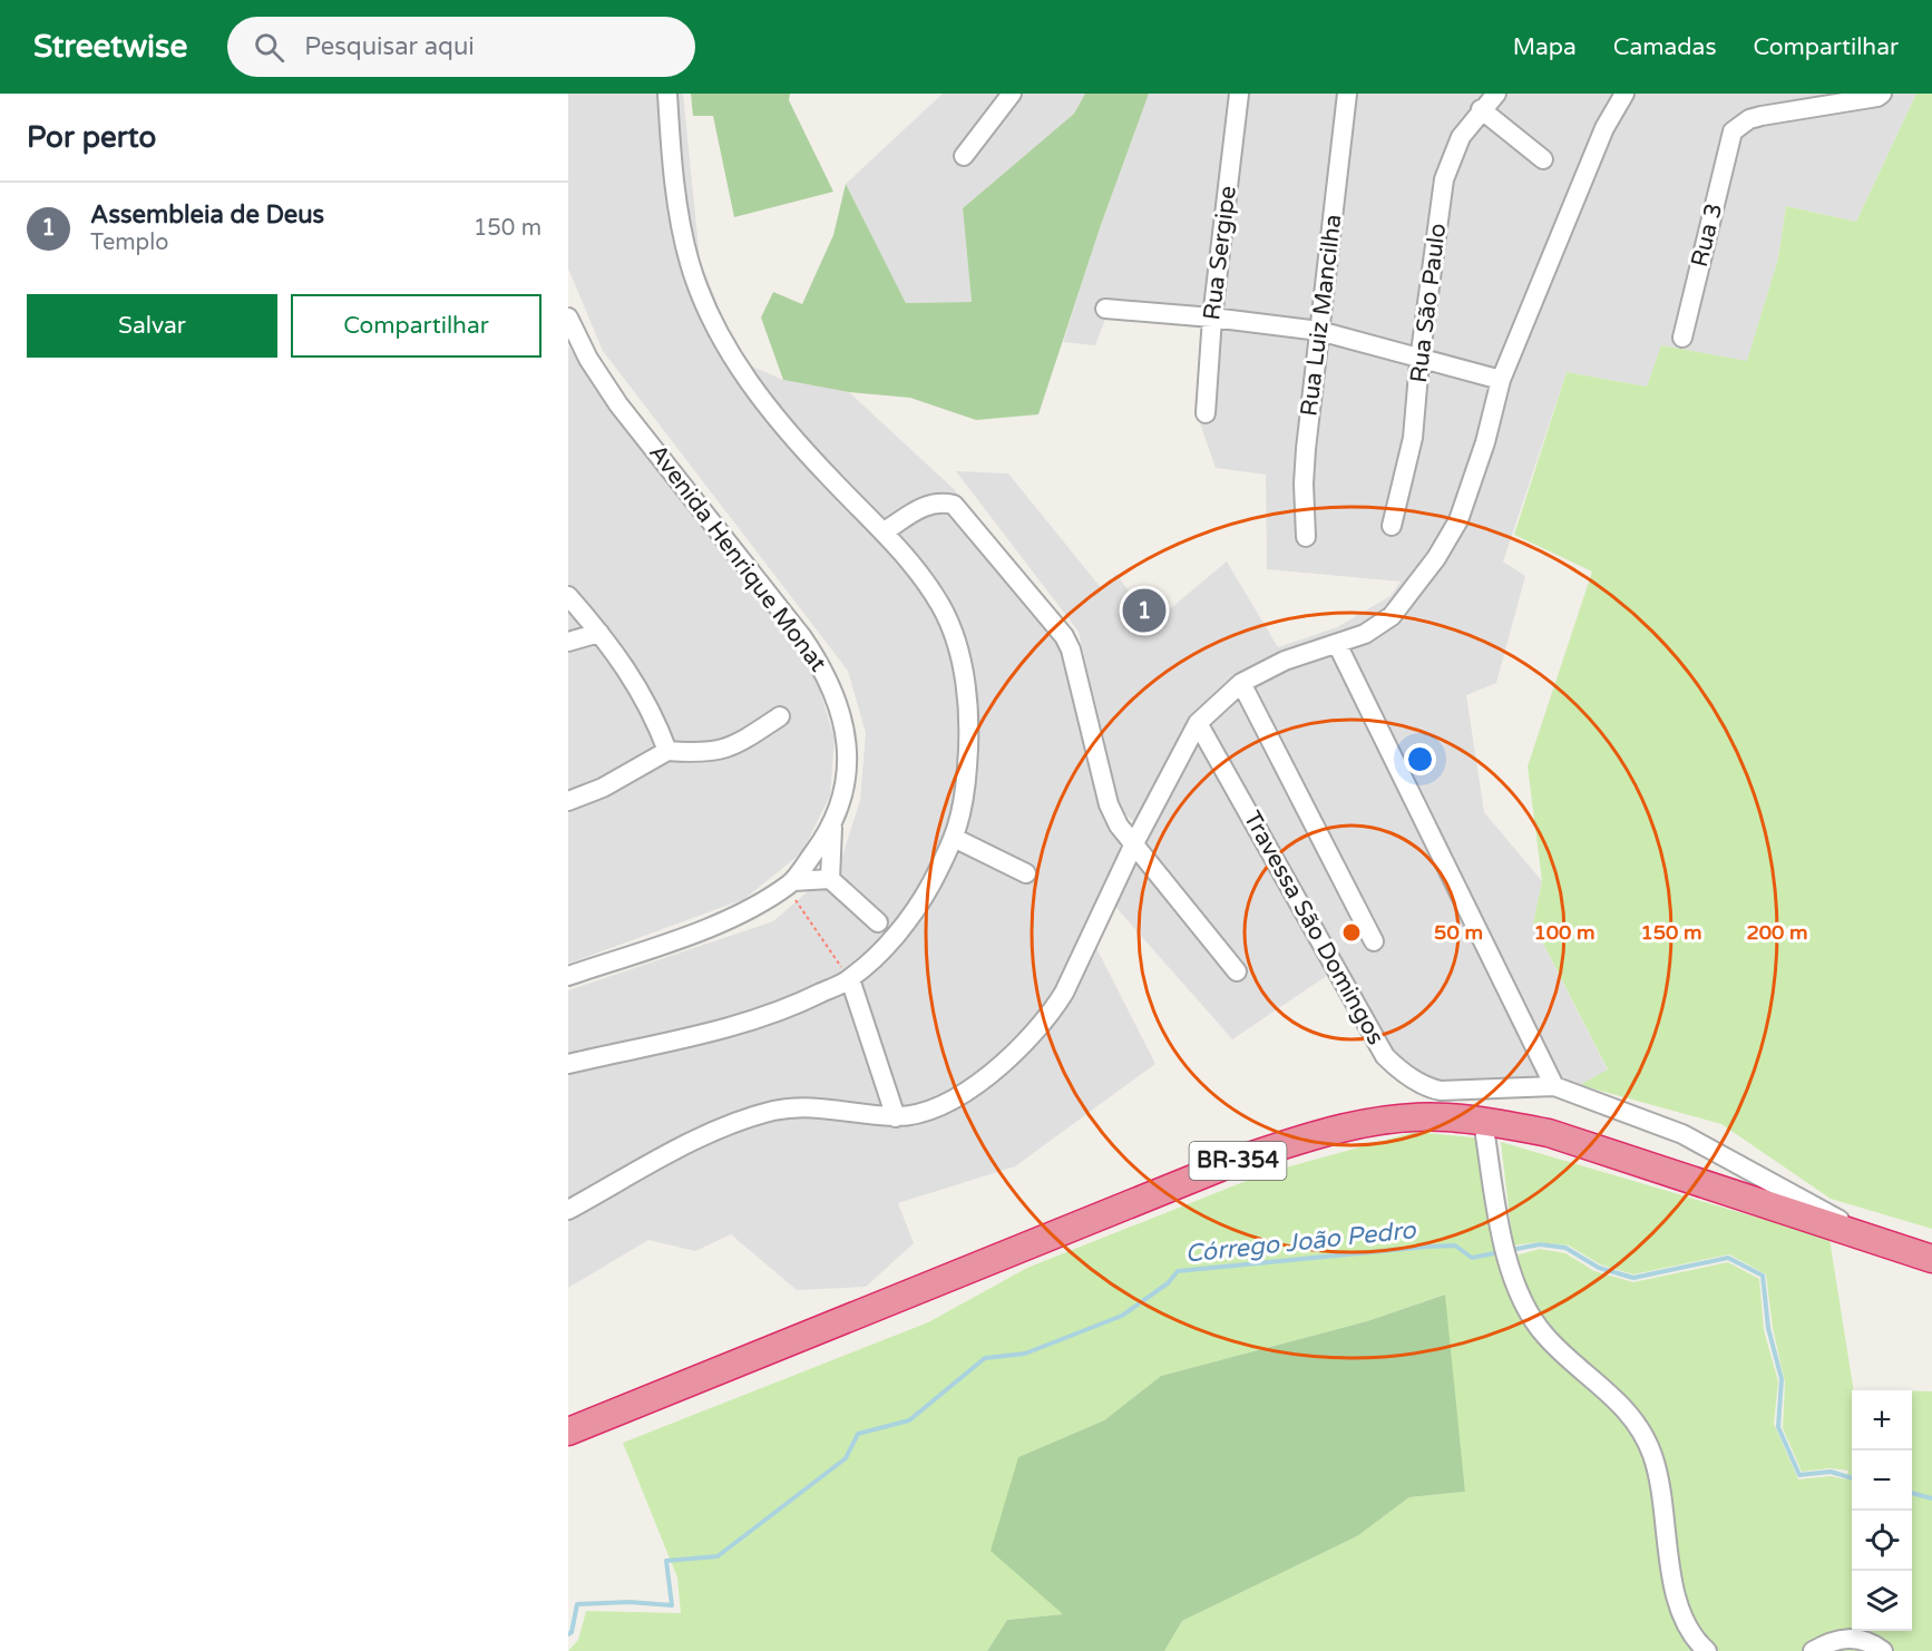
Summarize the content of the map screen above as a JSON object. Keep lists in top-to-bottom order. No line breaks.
{"streets":{"highway":["BR-354"],"street":["Rua 3","Rua Sergipe","Rua São Paulo","Rua Luiz Mancilha","Avenida Henrique Monat","Travessa São Domingos"]},"crossings":[["Travessa São Domingos","BR-354"]],"water":["Córrego João Pedro"],"page":{"header":"Streetwise","search":"Pesquisar aqui","nav":["Mapa","Camadas","Compartilhar"],"heading":"Por perto","list":[{"mark":"1","name":"Assembleia de Deus","note":"Templo","value":"150 m"}],"buttons":["Salvar","Compartilhar"],"pins":"1","map_buttons":["+","−"]},"rings":["50 m","100 m","150 m","200 m"]}
